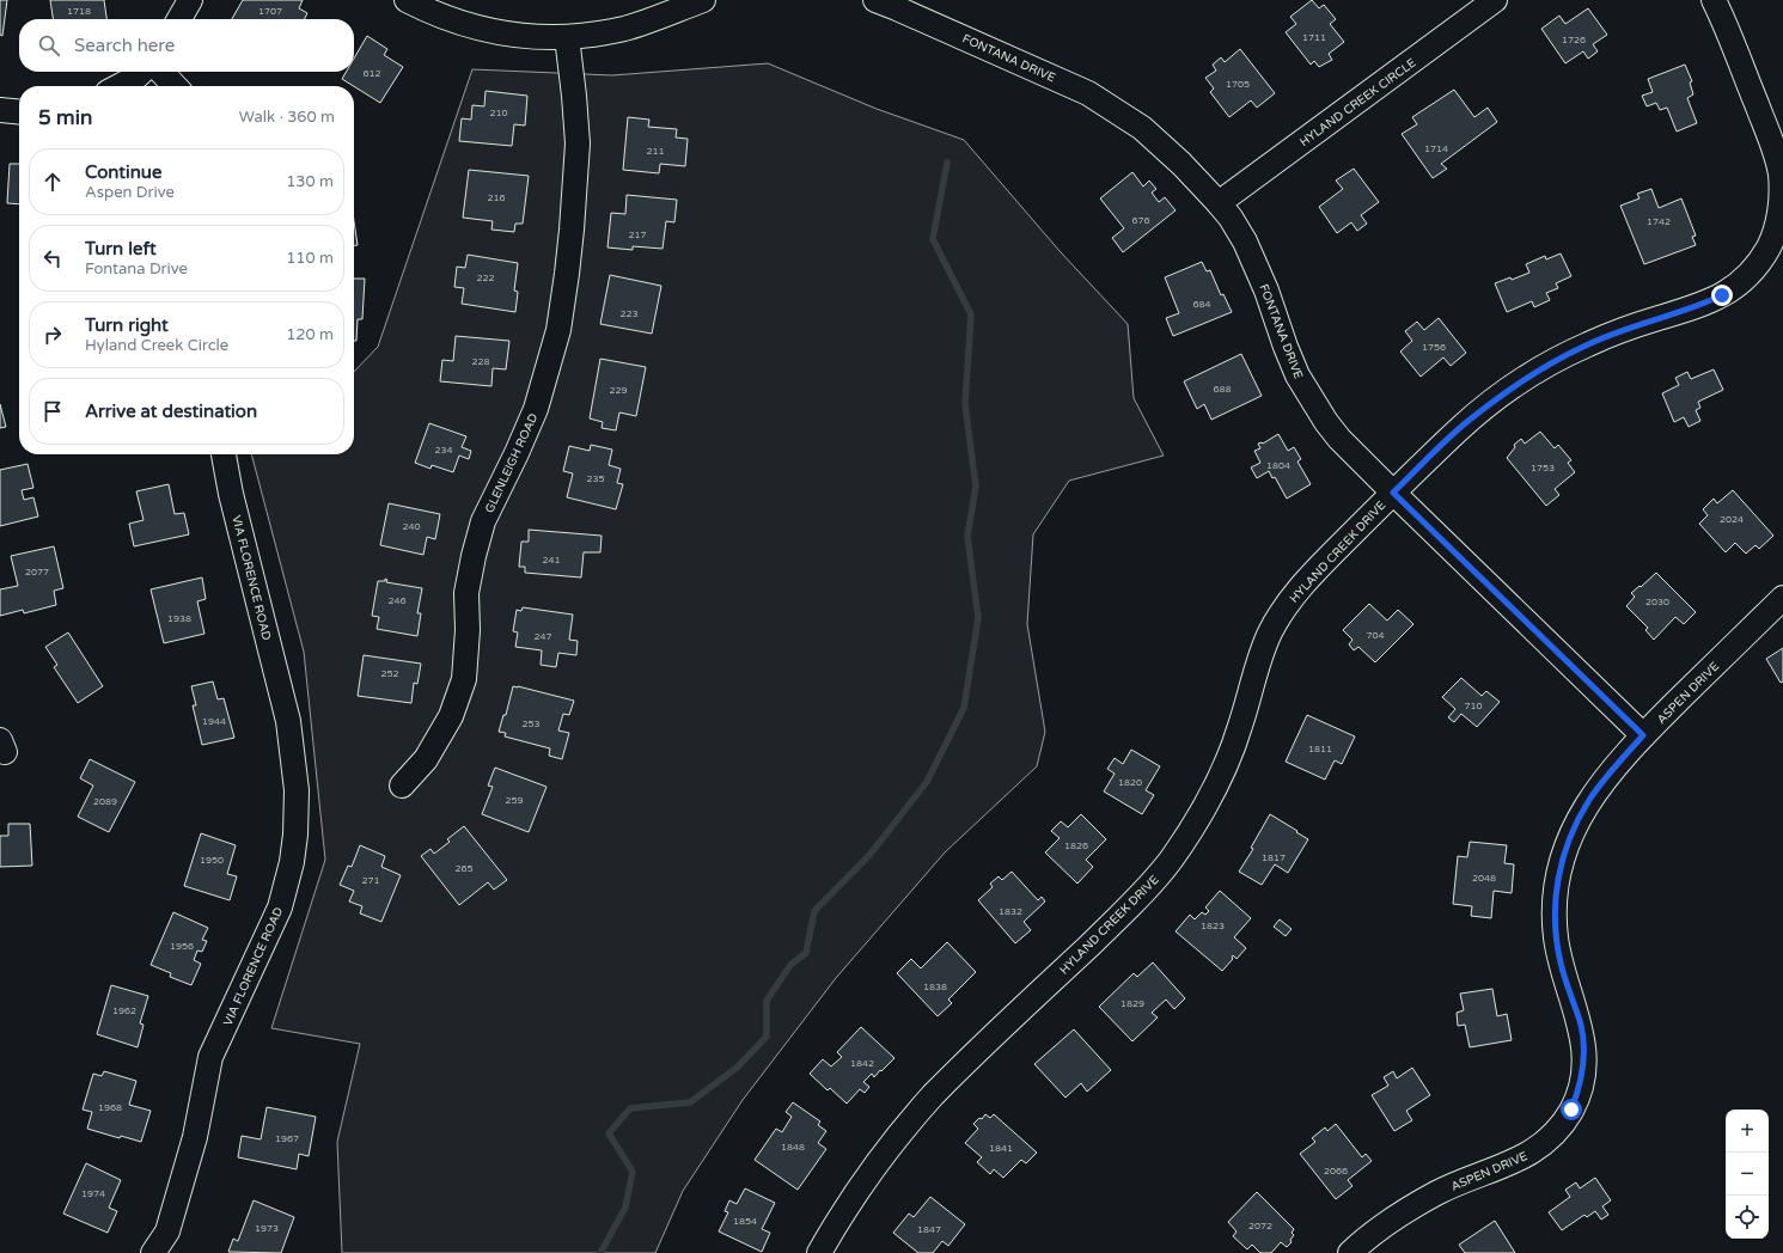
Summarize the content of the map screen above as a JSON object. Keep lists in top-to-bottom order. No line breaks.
{"streets":{"street":["FONTANA DRIVE","HYLAND CREEK CIRCLE","GLENLEIGH ROAD","HYLAND CREEK DRIVE","VIA FLORENCE ROAD","ASPEN DRIVE"]},"crossings":[["FONTANA DRIVE","HYLAND CREEK CIRCLE"],["FONTANA DRIVE","HYLAND CREEK DRIVE"],["FONTANA DRIVE","ASPEN DRIVE"]],"house_numbers":["1718","1707","1711","1726","612","1705","210","1714","211","216","676","1742","217","222","684","223","1756","228","688","229","234","1804","1753","235","2024","240","241","2077","246","2030","1938","704","247","252","710","1944","253","1811","1820","259","2089","1826","1817","1950","265","2048","271","1832","1823","1956","1838","1829","1962","1842","1968","1967","1848","1841","2066","1974","1854","2072","1973","1847"],"page":{"search":"Search here","heading":["5 min","Walk · 360 m"],"list":[["Continue","Aspen Drive","130 m"],["Turn left","Fontana Drive","110 m"],["Turn right","Hyland Creek Circle","120 m"],"Arrive at destination"],"map_buttons":["+","−"]}}
